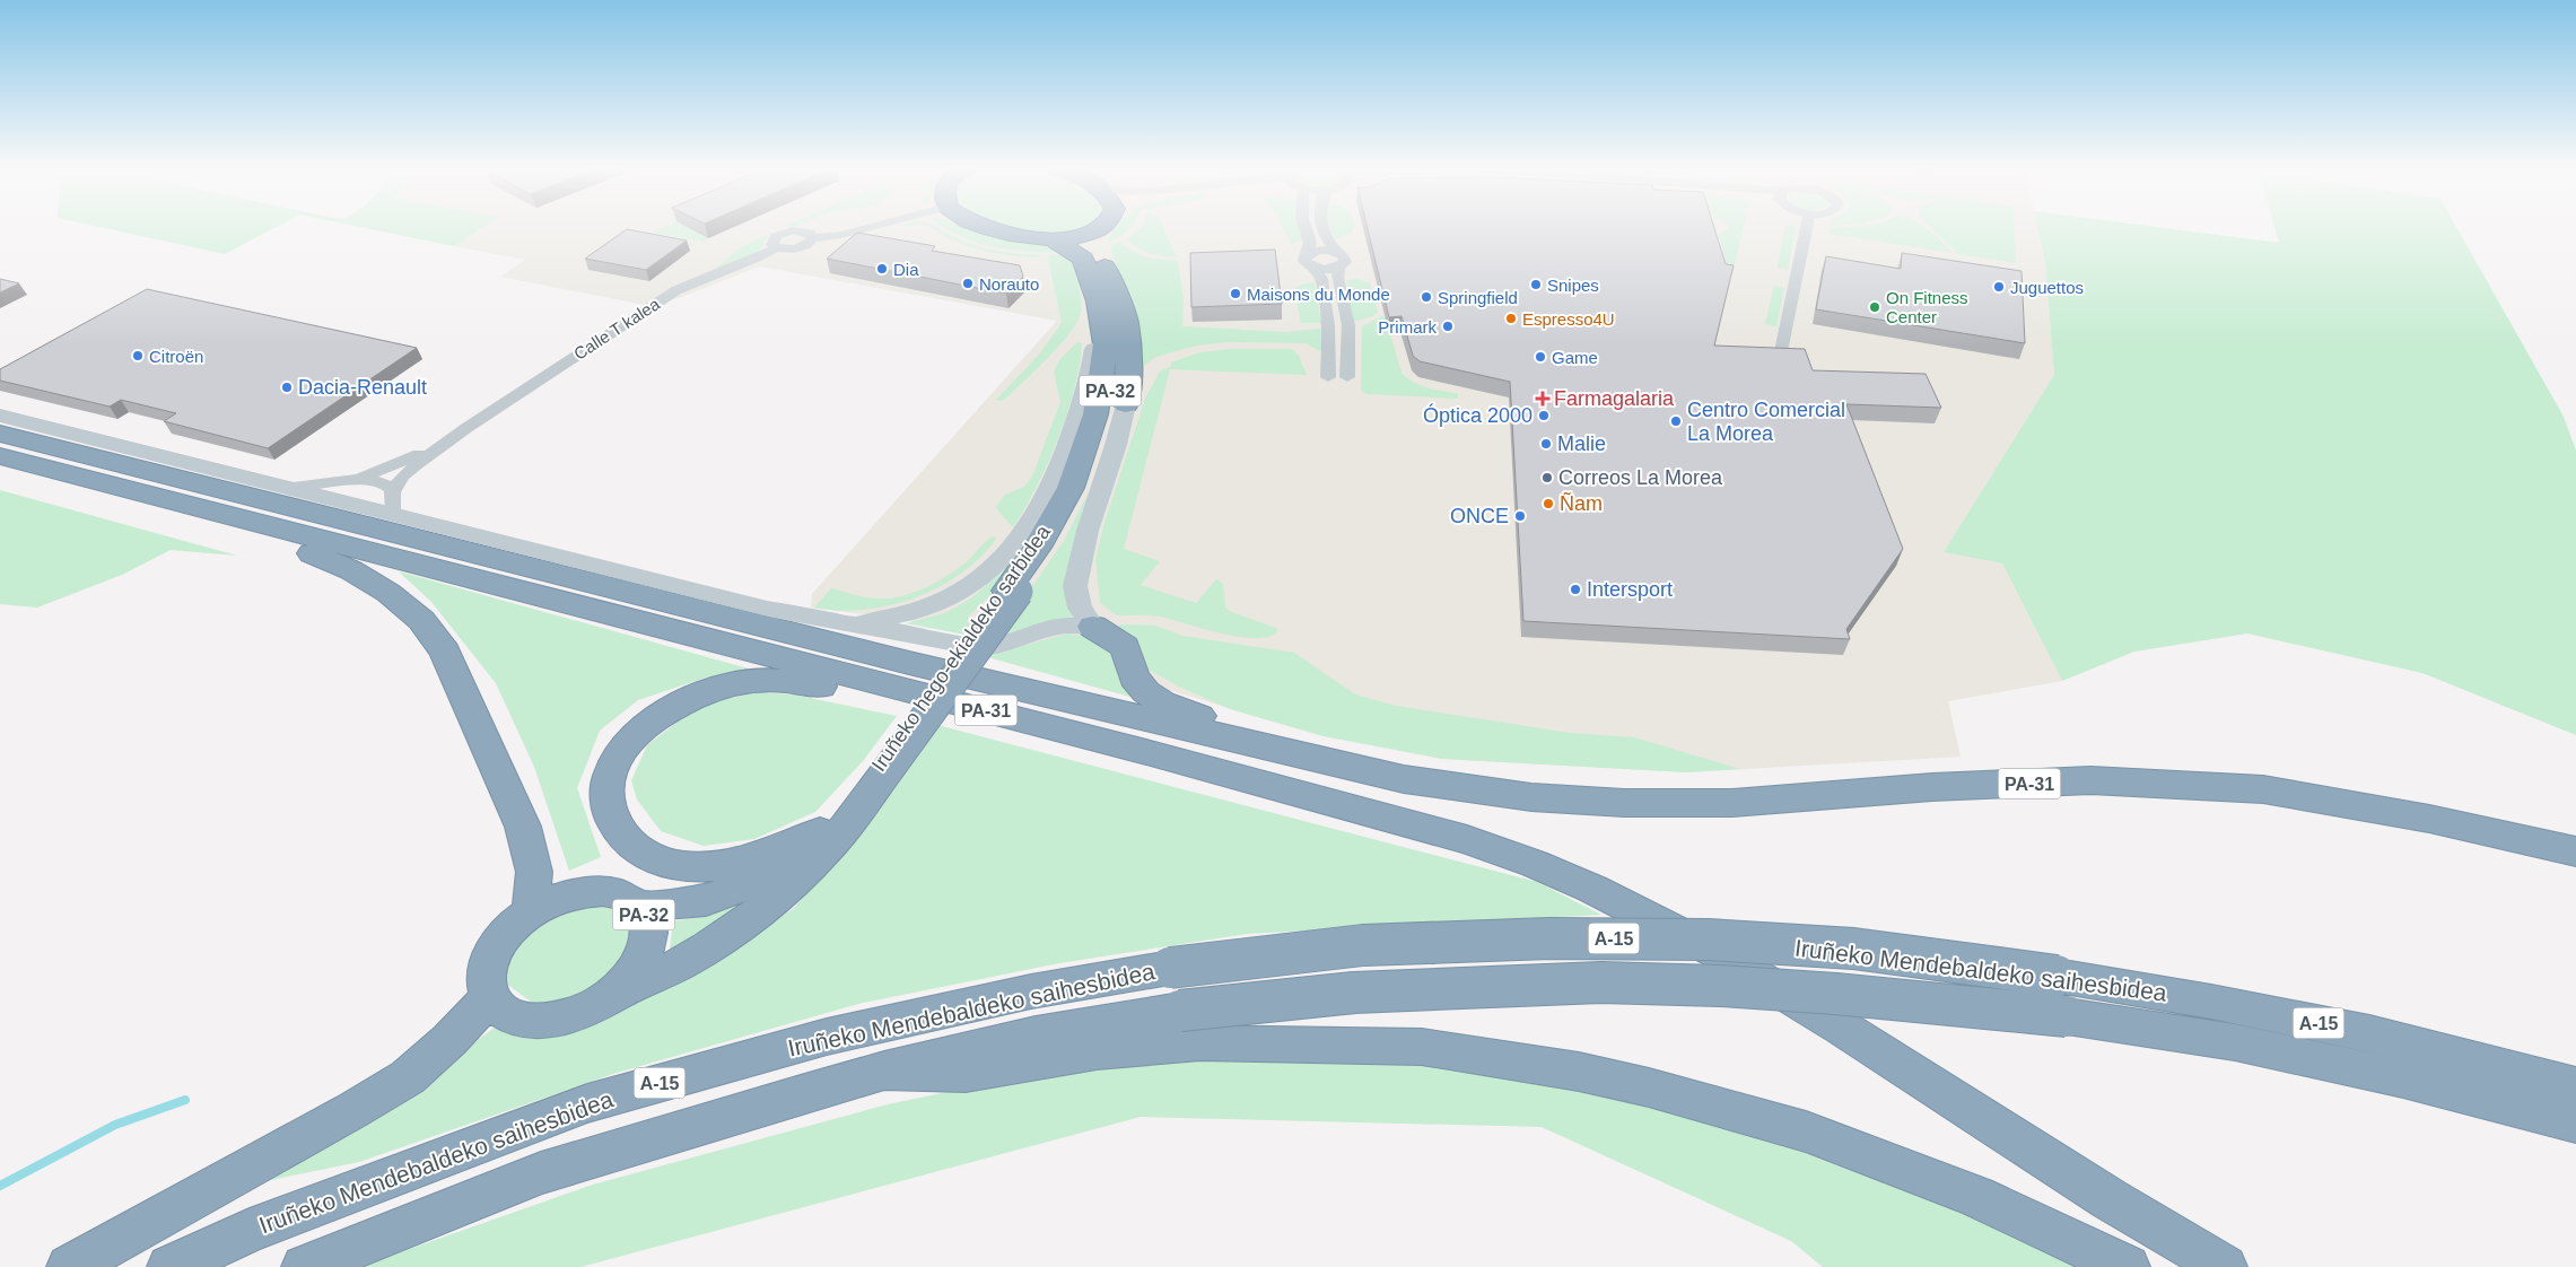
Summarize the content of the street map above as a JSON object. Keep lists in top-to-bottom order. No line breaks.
{"streets":{"highway":["PA-32","Iruñeko hego-ekialdeko sarbidea","PA-31","A-15","Iruñeko Mendebaldeko saihesbidea"],"street":["Calle T kalea"]},"crossings":[["PA-32","Iruñeko hego-ekialdeko sarbidea"]],"places":{"other":["Dia","Norauto","Snipes","Juguettos","Maisons du Monde","Springfield","On Fitness Center","Espresso4U","Primark","Citroën","Game","Dacia-Renault","Óptica 2000","Centro Comercial La Morea","Malie","Correos La Morea","Ñam","ONCE","Intersport"],"health":["Farmagalaria"]}}
